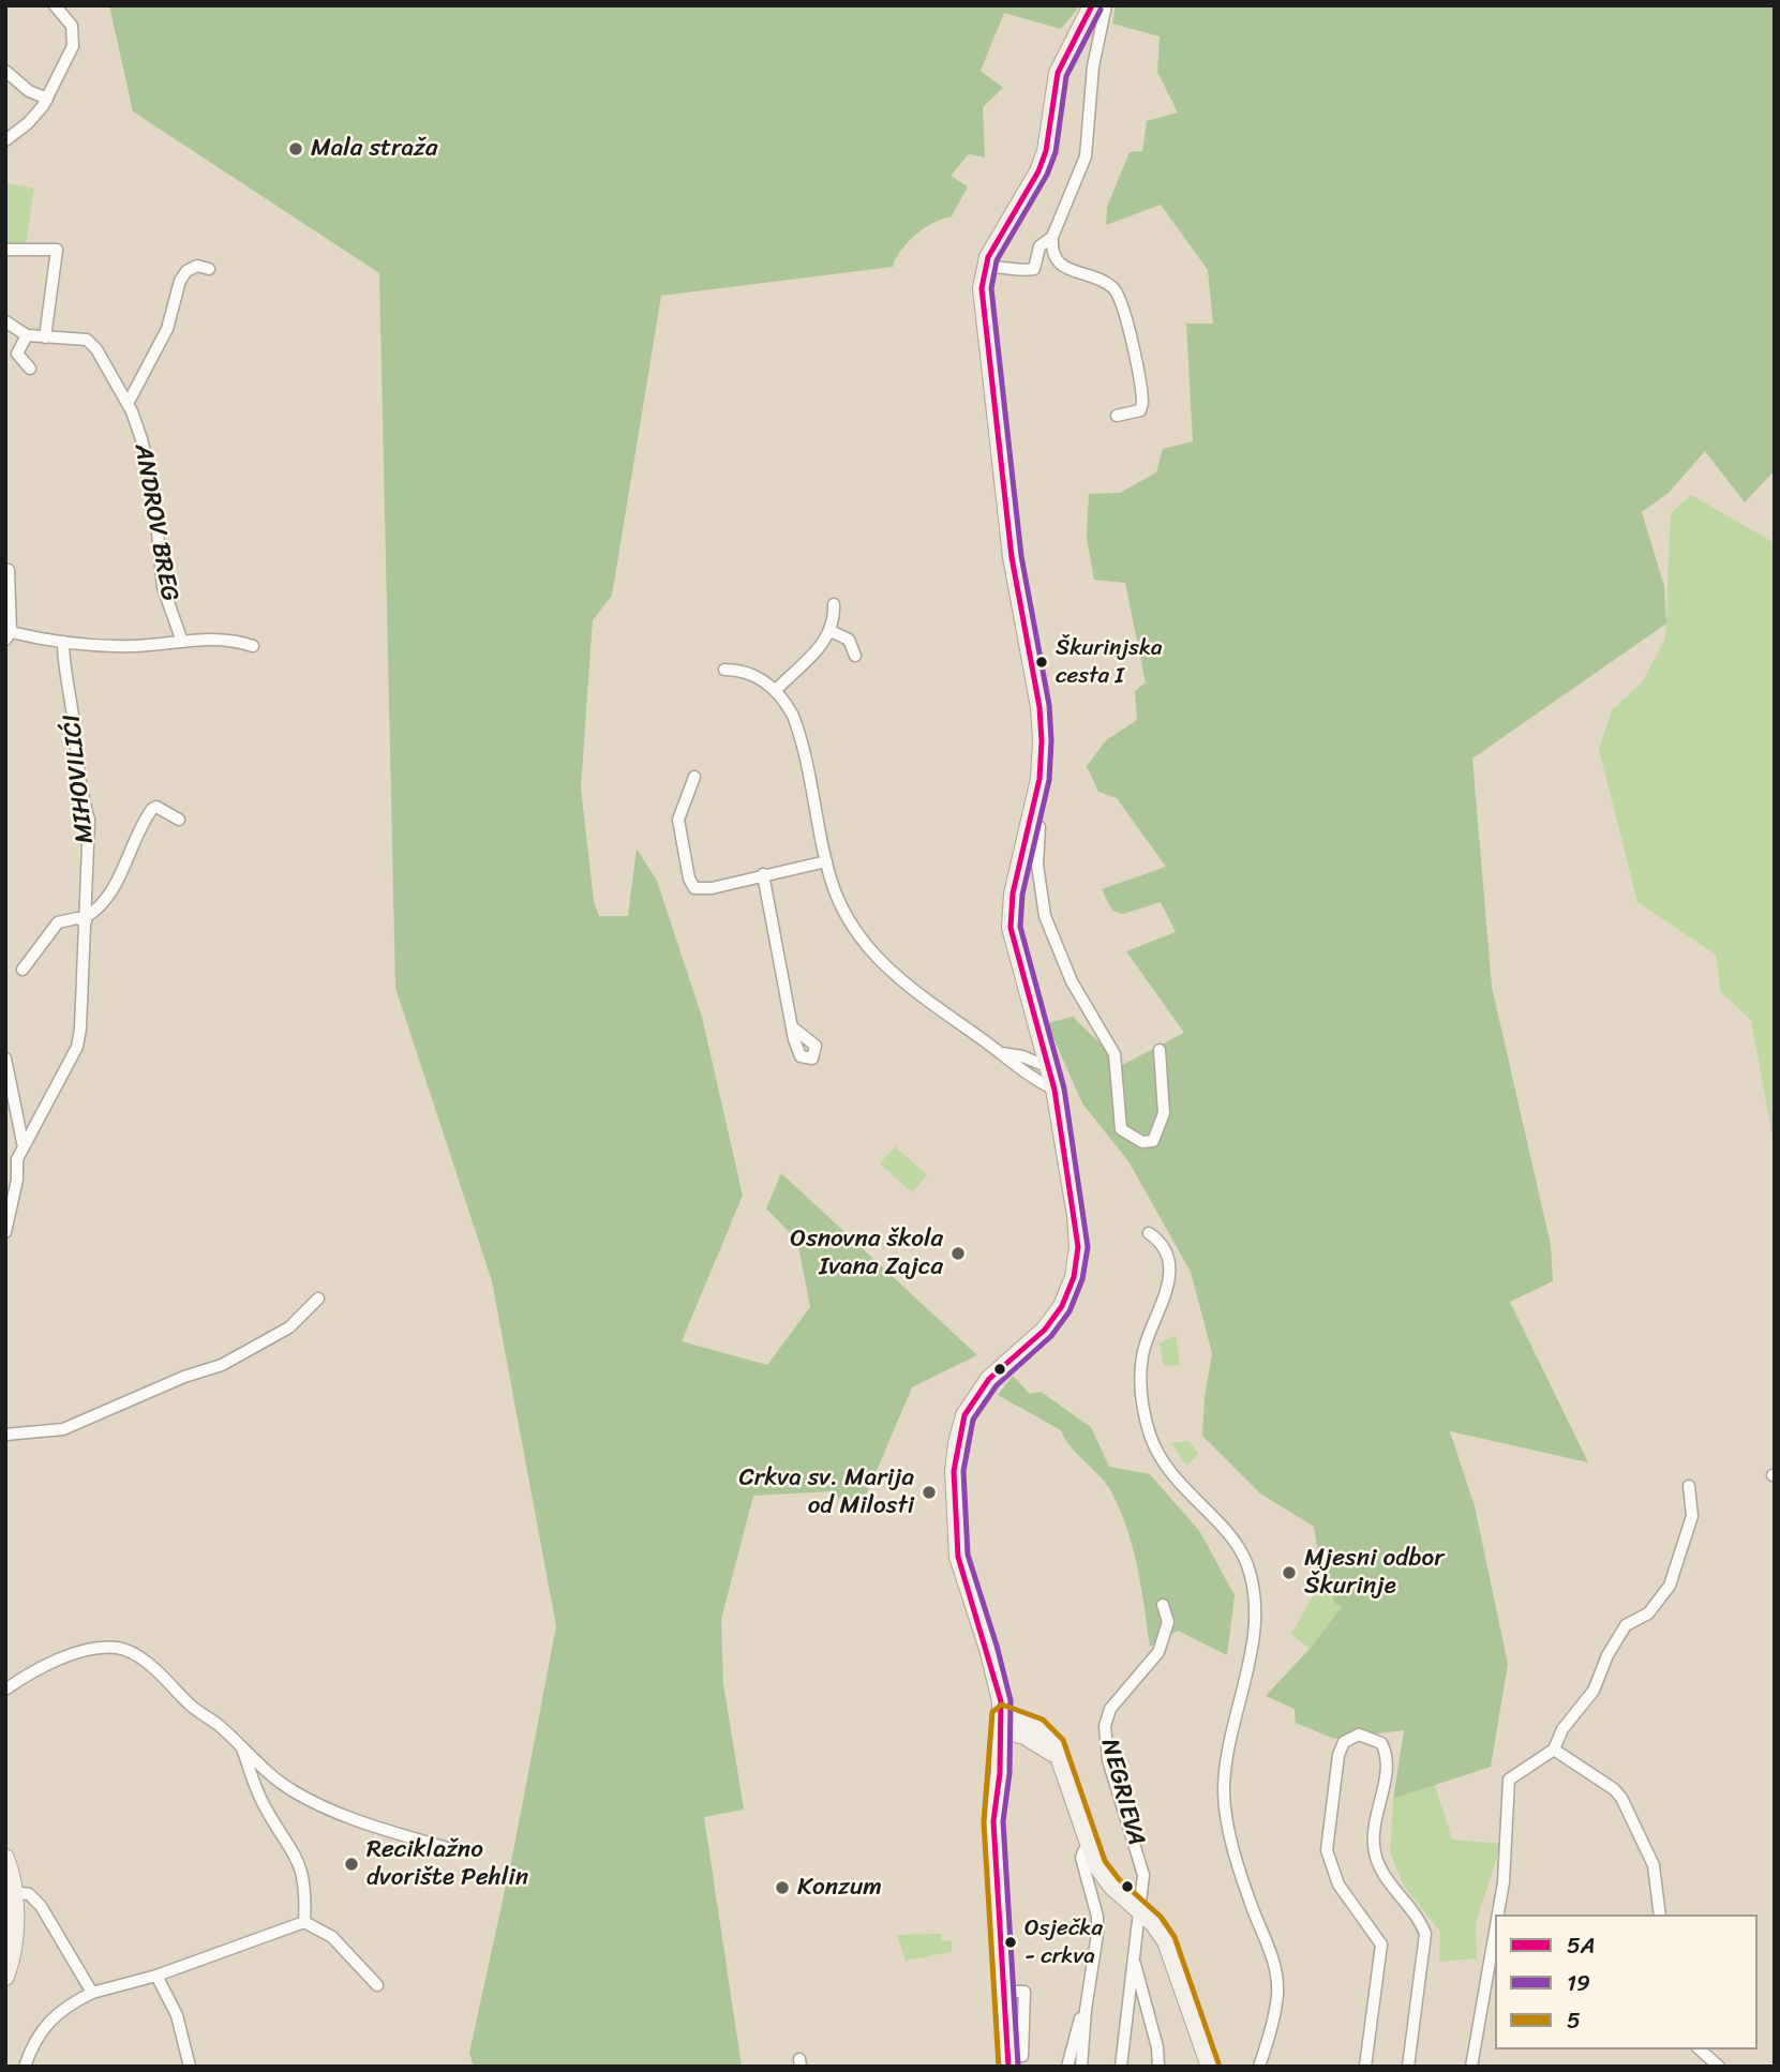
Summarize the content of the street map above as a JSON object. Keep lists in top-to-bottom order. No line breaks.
{"streets":{"street":["ANDROV BREG","MIHOVILIĆI","NEGRIEVA"]},"places":["Mala straža","Škurinjska cesta I","Osnovna škola Ivana Zajca","Crkva sv. Marija od Milosti","Mjesni odbor Škurinje","Reciklažno dvorište Pehlin","Konzum","Osječka - crkva"],"lines":["transit line 5A","transit line 19","transit line 5"],"legend":["5A","19","5"]}
